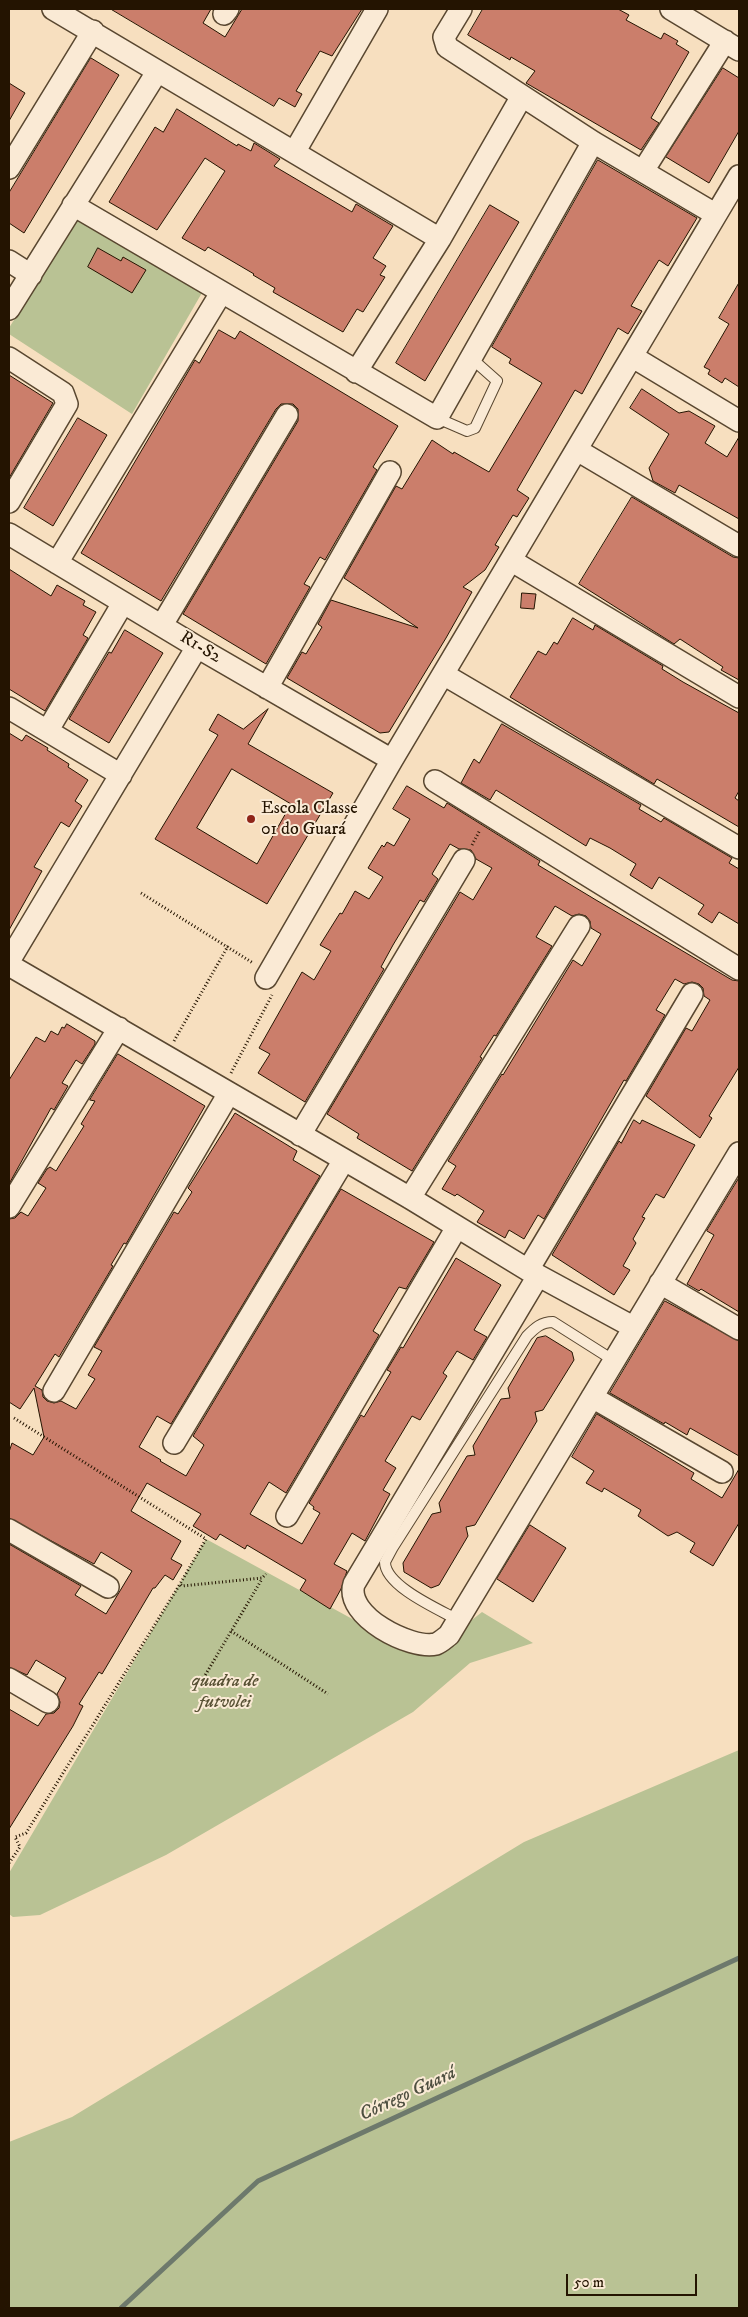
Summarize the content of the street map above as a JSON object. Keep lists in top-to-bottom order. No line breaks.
{"streets":{"street":["R1-S2"]},"water":["Córrego Guará"],"parks":["quadra de futvolei"],"places":["Escola Classe 01 do Guará"],"scale_bar":"50 m"}
